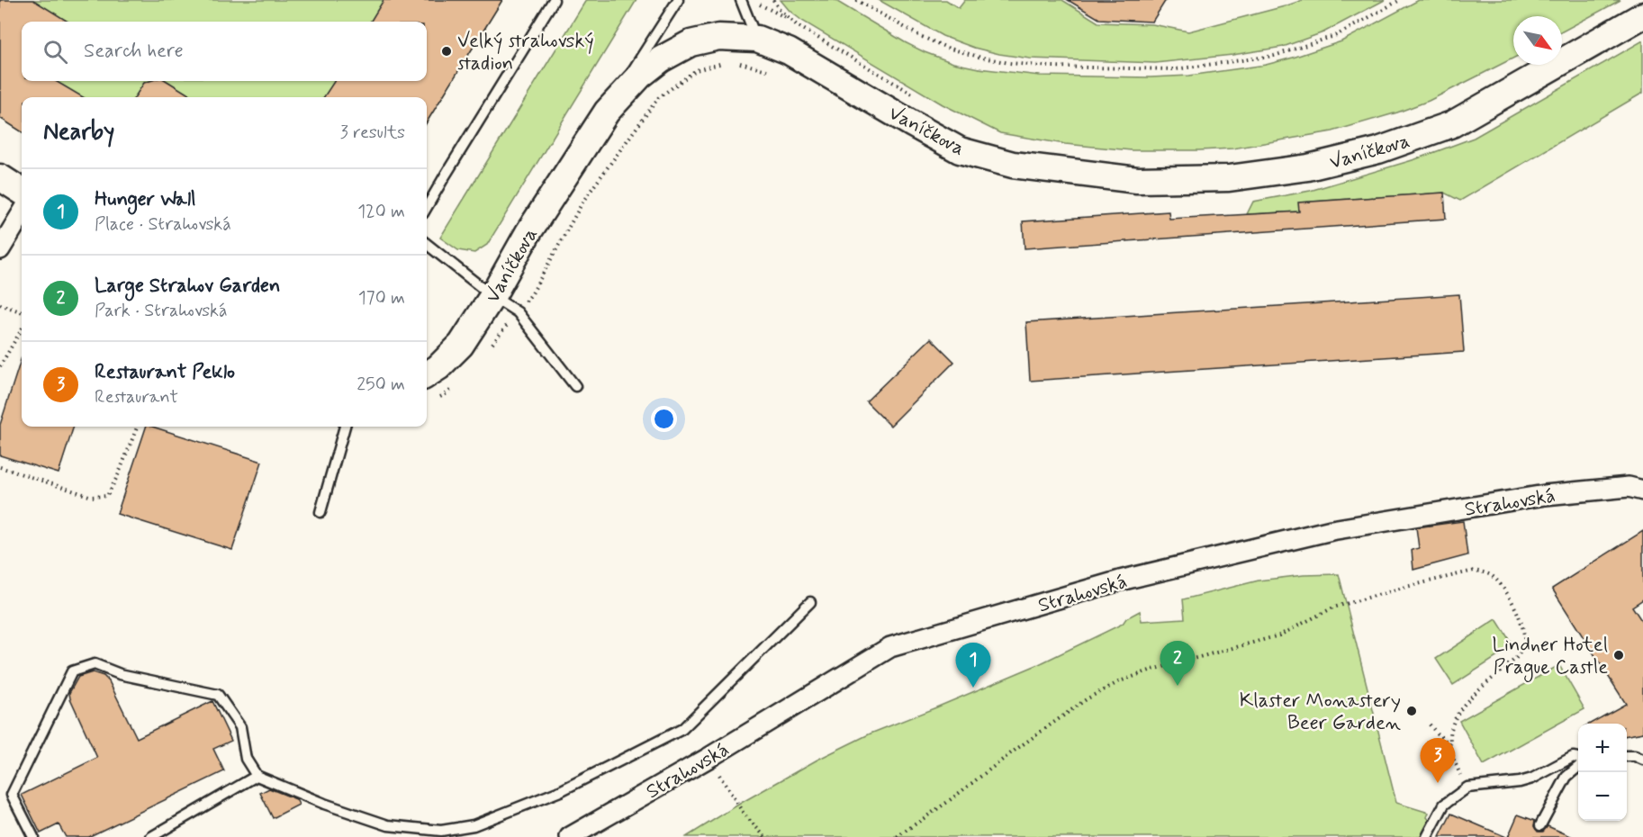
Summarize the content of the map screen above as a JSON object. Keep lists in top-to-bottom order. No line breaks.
{"streets":{"main road":["Vaníčkova"],"street":["Strahovská"]},"places":["Velký strahovský stadion","Lindner Hotel Prague Castle","Klaster Monastery Beer Garden"],"north":"bottom right","page":{"search":"Search here","heading":["Nearby","3 results"],"list":[{"mark":"1","name":"Hunger Wall","note":"Place · Strahovská","value":"120 m"},{"mark":"2","name":"Large Strahov Garden","note":"Park · Strahovská","value":"170 m"},{"mark":"3","name":"Restaurant Peklo","note":"Restaurant","value":"250 m"}],"pins":["2","1","3"],"map_buttons":["+","−"]}}
